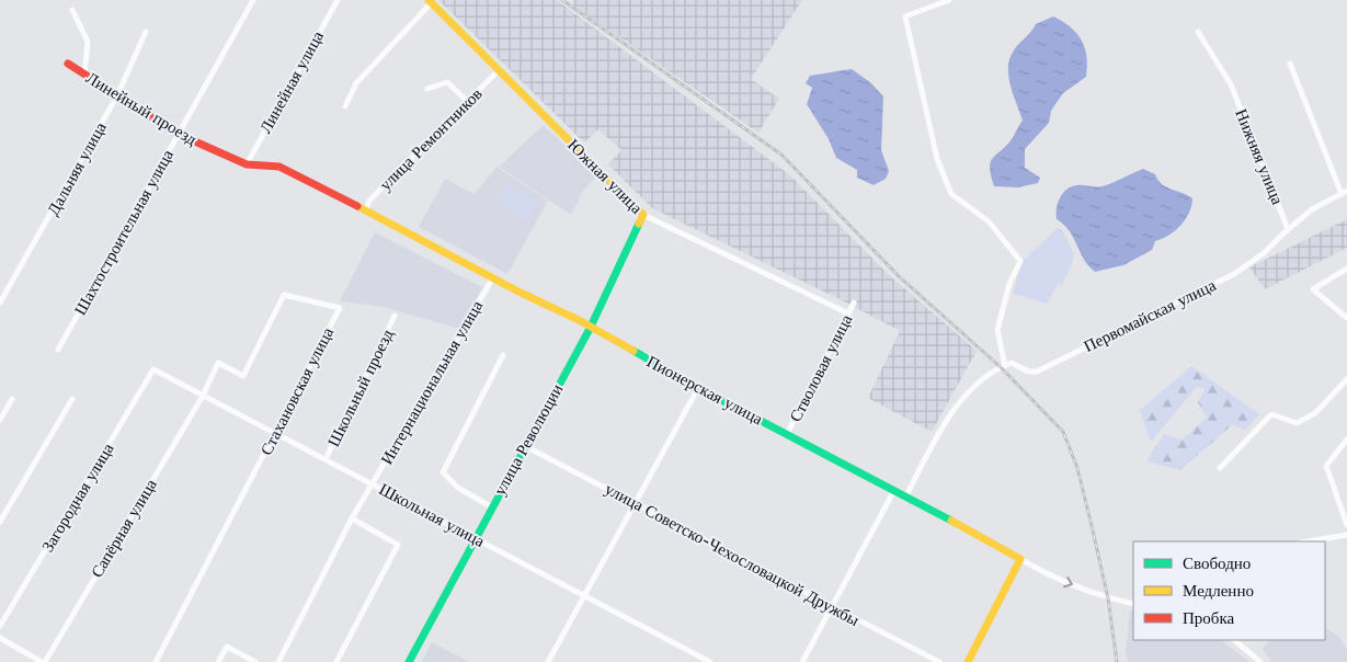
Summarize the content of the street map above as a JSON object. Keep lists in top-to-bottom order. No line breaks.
{"streets":{"street":["Линейная улица","Линейный проезд","улица Ремонтников","Нижняя улица","Дальняя улица","Южная улица","Шахтостроительная улица","Первомайская улица","Стволовая улица","Интернациональная улица","Школьный проезд","Пионерская улица","Стахановская улица","улица Революции","Загородная улица","Школьная улица","Сапёрная улица","улица Советско-Чехословацкой Дружбы"]},"crossings":[["Линейная улица","Линейный проезд"],["Линейный проезд","Дальняя улица"],["Линейный проезд","Шахтостроительная улица"],["Линейный проезд","Пионерская улица"],["улица Ремонтников","Южная улица"],["улица Ремонтников","Пионерская улица"],["Нижняя улица","Первомайская улица"],["Южная улица","Стволовая улица"],["Южная улица","улица Революции"],["Стволовая улица","Пионерская улица"],["Интернациональная улица","Пионерская улица"],["Интернациональная улица","Школьная улица"],["Школьный проезд","Школьная улица"],["Пионерская улица","улица Революции"],["Стахановская улица","Школьная улица"],["Стахановская улица","Сапёрная улица"],["улица Революции","Школьная улица"],["улица Революции","улица Советско-Чехословацкой Дружбы"],["Загородная улица","Школьная улица"],["Школьная улица","Сапёрная улица"]],"legend":["Свободно","Медленно","Пробка"]}
